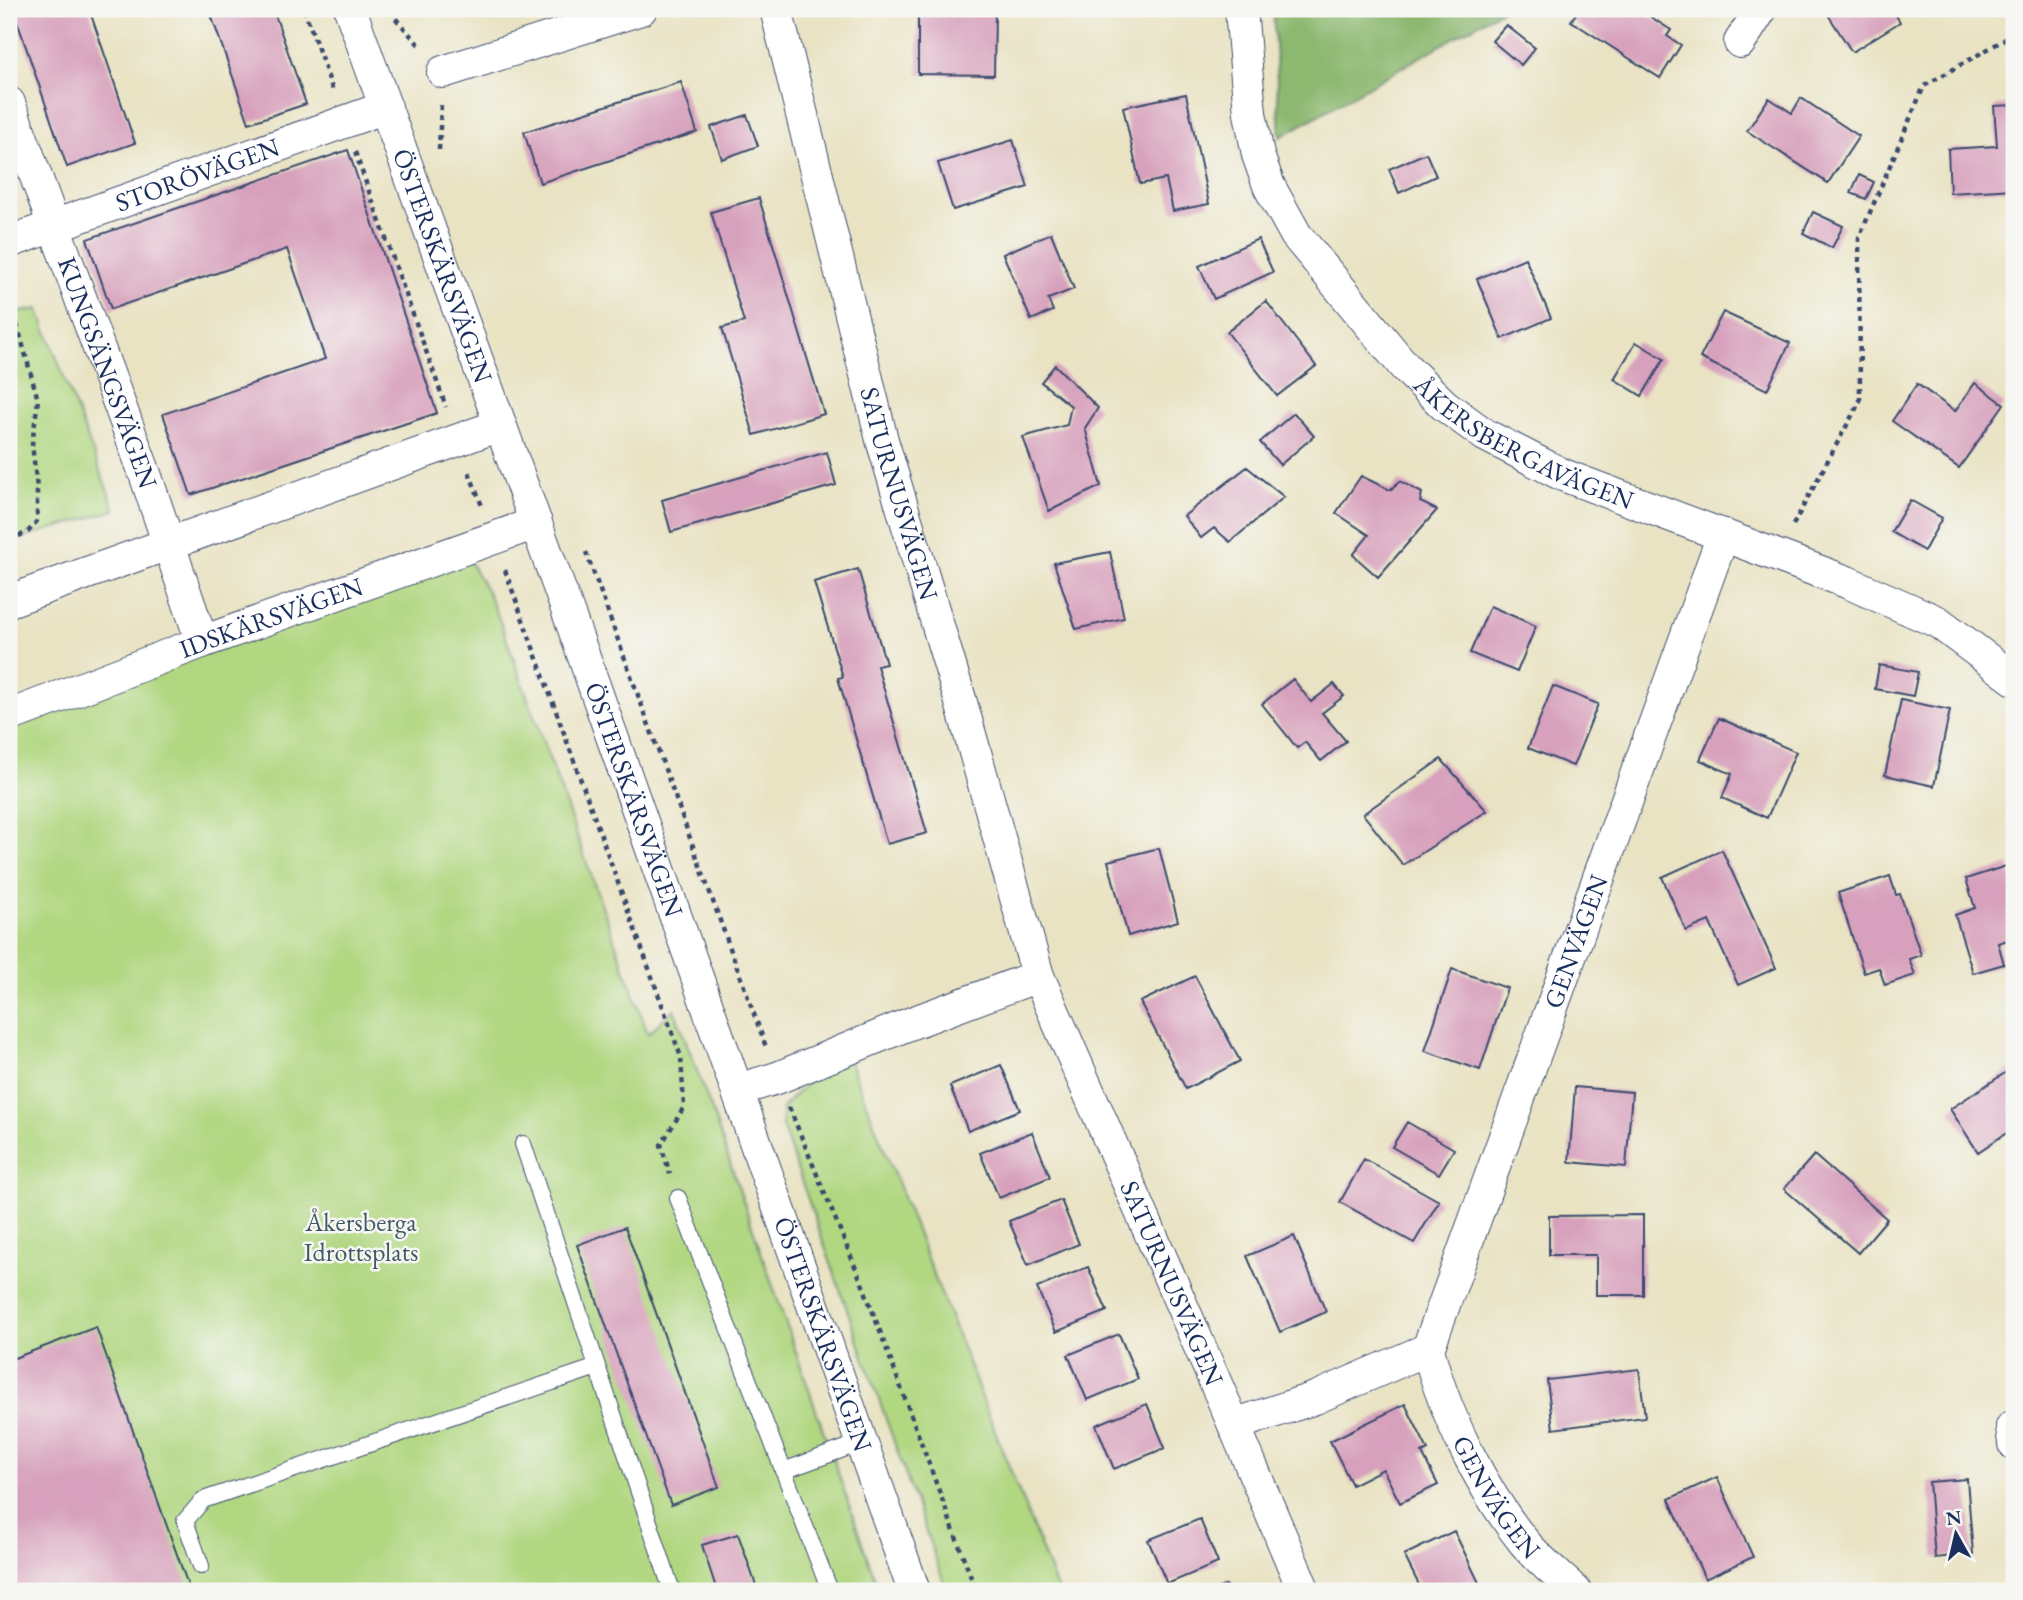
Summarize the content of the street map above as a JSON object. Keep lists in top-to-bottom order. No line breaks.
{"streets":{"street":["STORÖVÄGEN","ÖSTERSKÄRSVÄGEN","KUNGSÄNGSVÄGEN","ÅKERSBERGAVÄGEN","SATURNUSVÄGEN","IDSKÄRSVÄGEN","GENVÄGEN"]},"crossings":[["STORÖVÄGEN","ÖSTERSKÄRSVÄGEN"],["STORÖVÄGEN","KUNGSÄNGSVÄGEN"],["ÖSTERSKÄRSVÄGEN","IDSKÄRSVÄGEN"],["KUNGSÄNGSVÄGEN","IDSKÄRSVÄGEN"],["ÅKERSBERGAVÄGEN","GENVÄGEN"]],"parks":["Åkersberga Idrottsplats"],"north":"top"}
